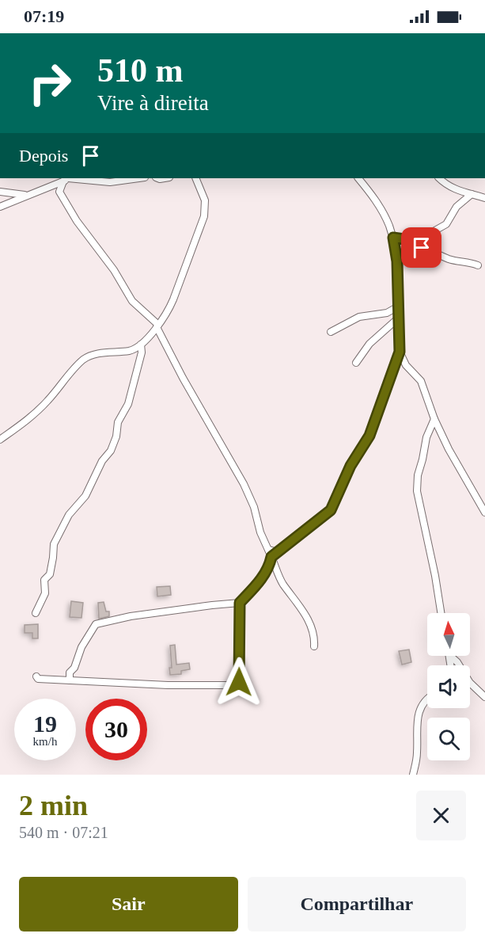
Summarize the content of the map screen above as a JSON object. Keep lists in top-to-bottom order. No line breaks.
{"north":"top","page":{"status":"07:19","turn":["510 m","Vire à direita"],"then":"Depois","speed":"19 km/h","limit":"30","heading":["2 min","540 m · 07:21"],"buttons":["Sair","Compartilhar"]}}
